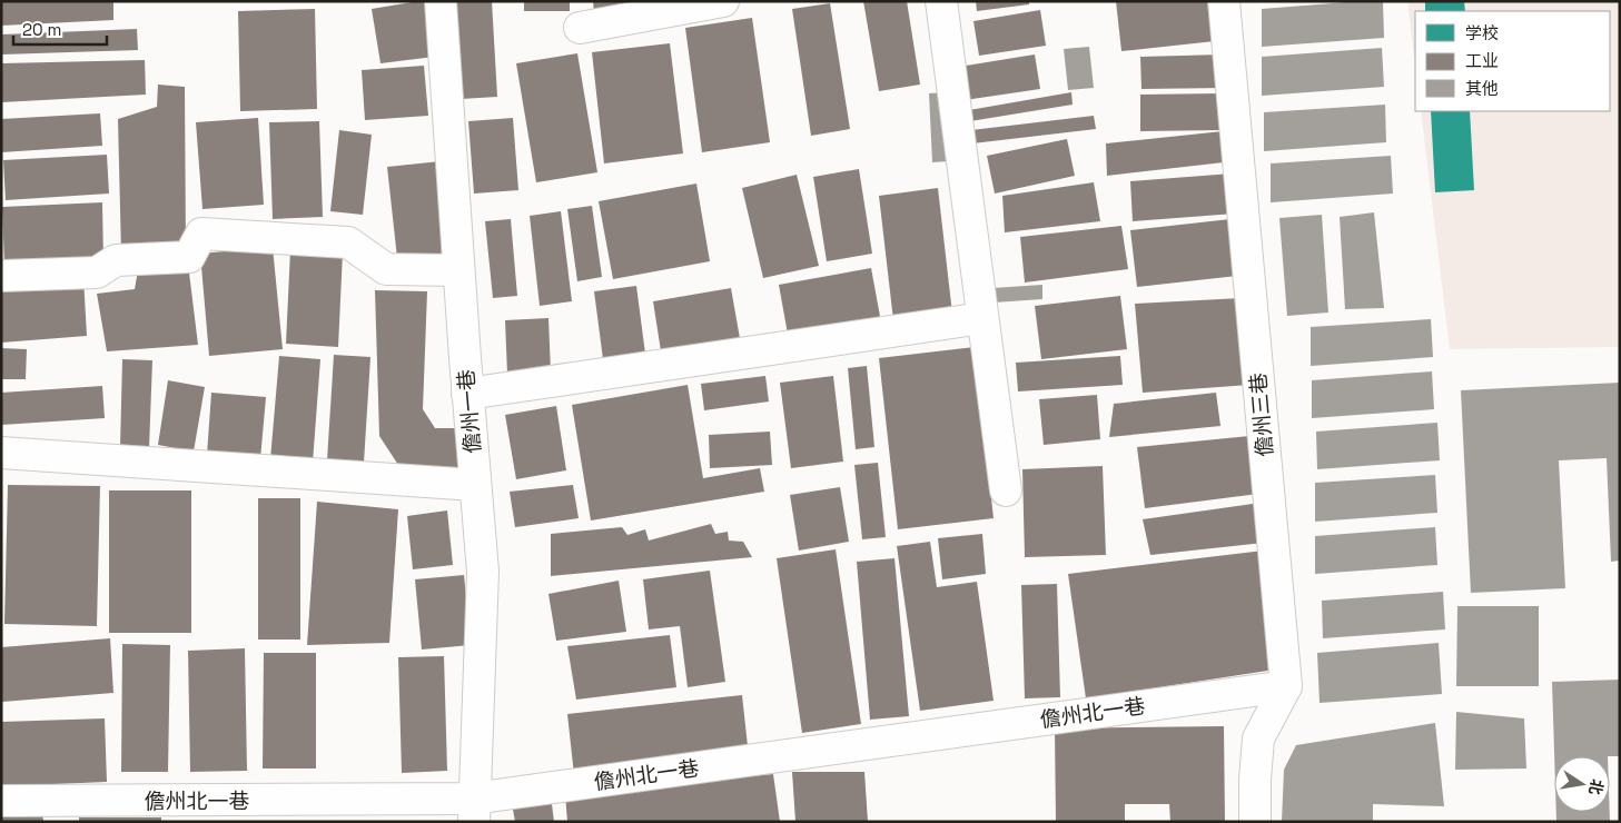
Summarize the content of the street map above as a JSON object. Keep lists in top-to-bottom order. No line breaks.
{"streets":{"street":["儋州一巷","儋州三巷","儋州北一巷"]},"crossings":[["儋州一巷","儋州北一巷"],["儋州三巷","儋州北一巷"]],"legend":["学校","工业","其他"],"scale_bar":"20 m","north":"right"}
